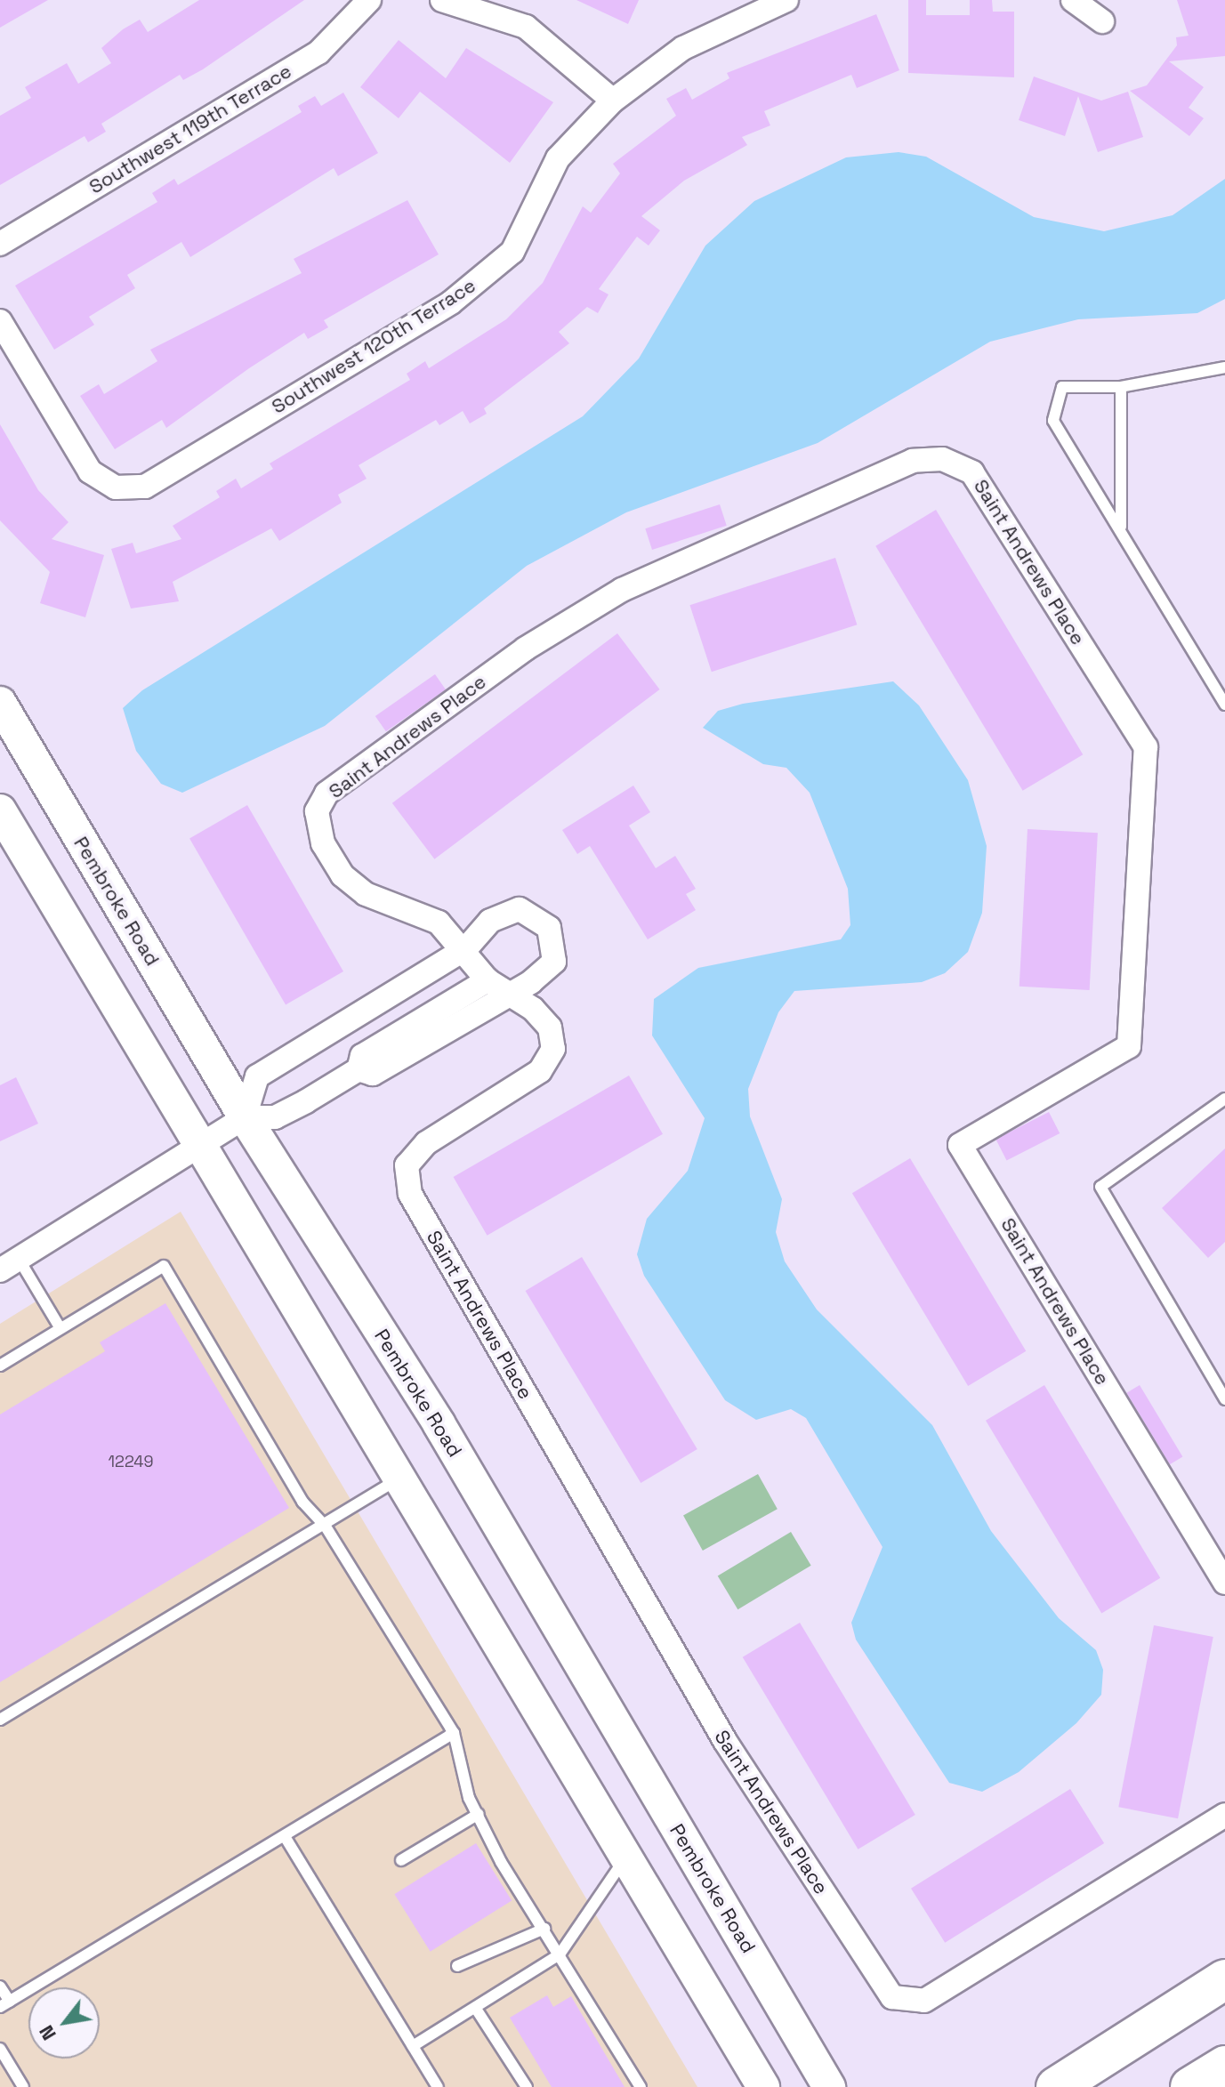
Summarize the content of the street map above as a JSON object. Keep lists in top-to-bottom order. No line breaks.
{"streets":{"main road":["Pembroke Road"],"street":["Southwest 119th Terrace","Southwest 120th Terrace","Saint Andrews Place"]},"house_numbers":["12249"],"north":"bottom left"}
